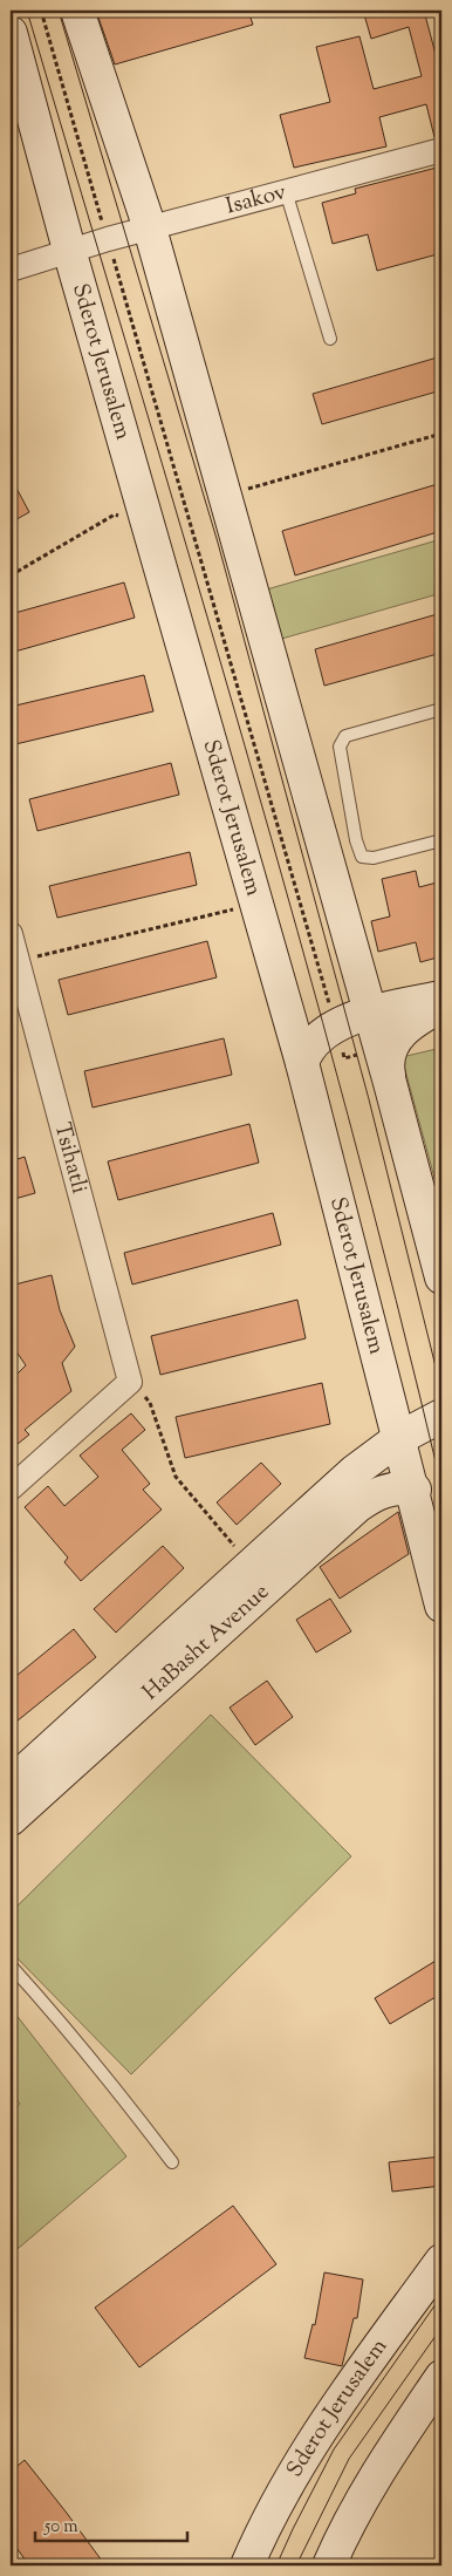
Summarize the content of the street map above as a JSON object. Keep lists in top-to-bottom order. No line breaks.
{"streets":{"street":["Isakov","Sderot Jerusalem","Tsihatli","HaBasht Avenue"]},"crossings":[["Isakov","Sderot Jerusalem"],["Sderot Jerusalem","HaBasht Avenue"]],"scale_bar":"50 m"}
